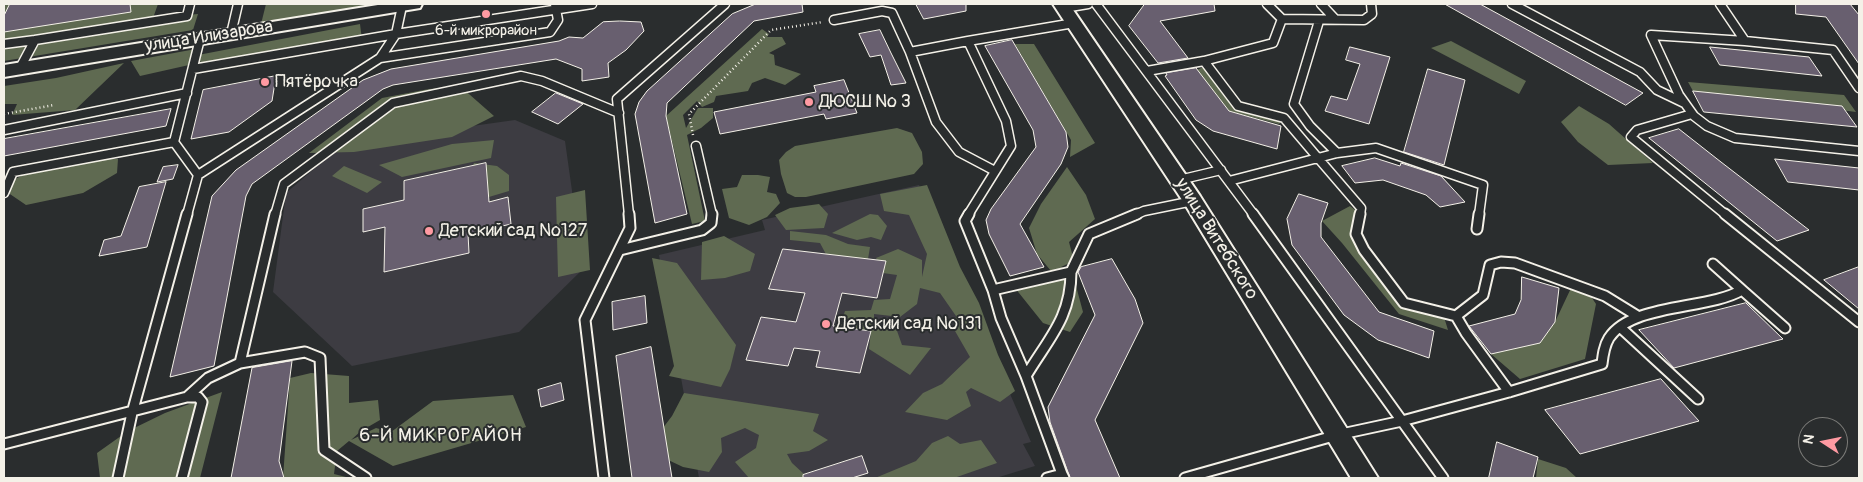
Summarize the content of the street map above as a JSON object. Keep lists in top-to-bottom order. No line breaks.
{"streets":{"street":["улица Илизарова","улица Витебского"]},"districts":["6-Й МИКРОРАЙОН"],"places":["6-й микрорайон","Пятёрочка","ДЮСШ № 3","Детский сад №127","Детский сад №131"],"north":"left"}
